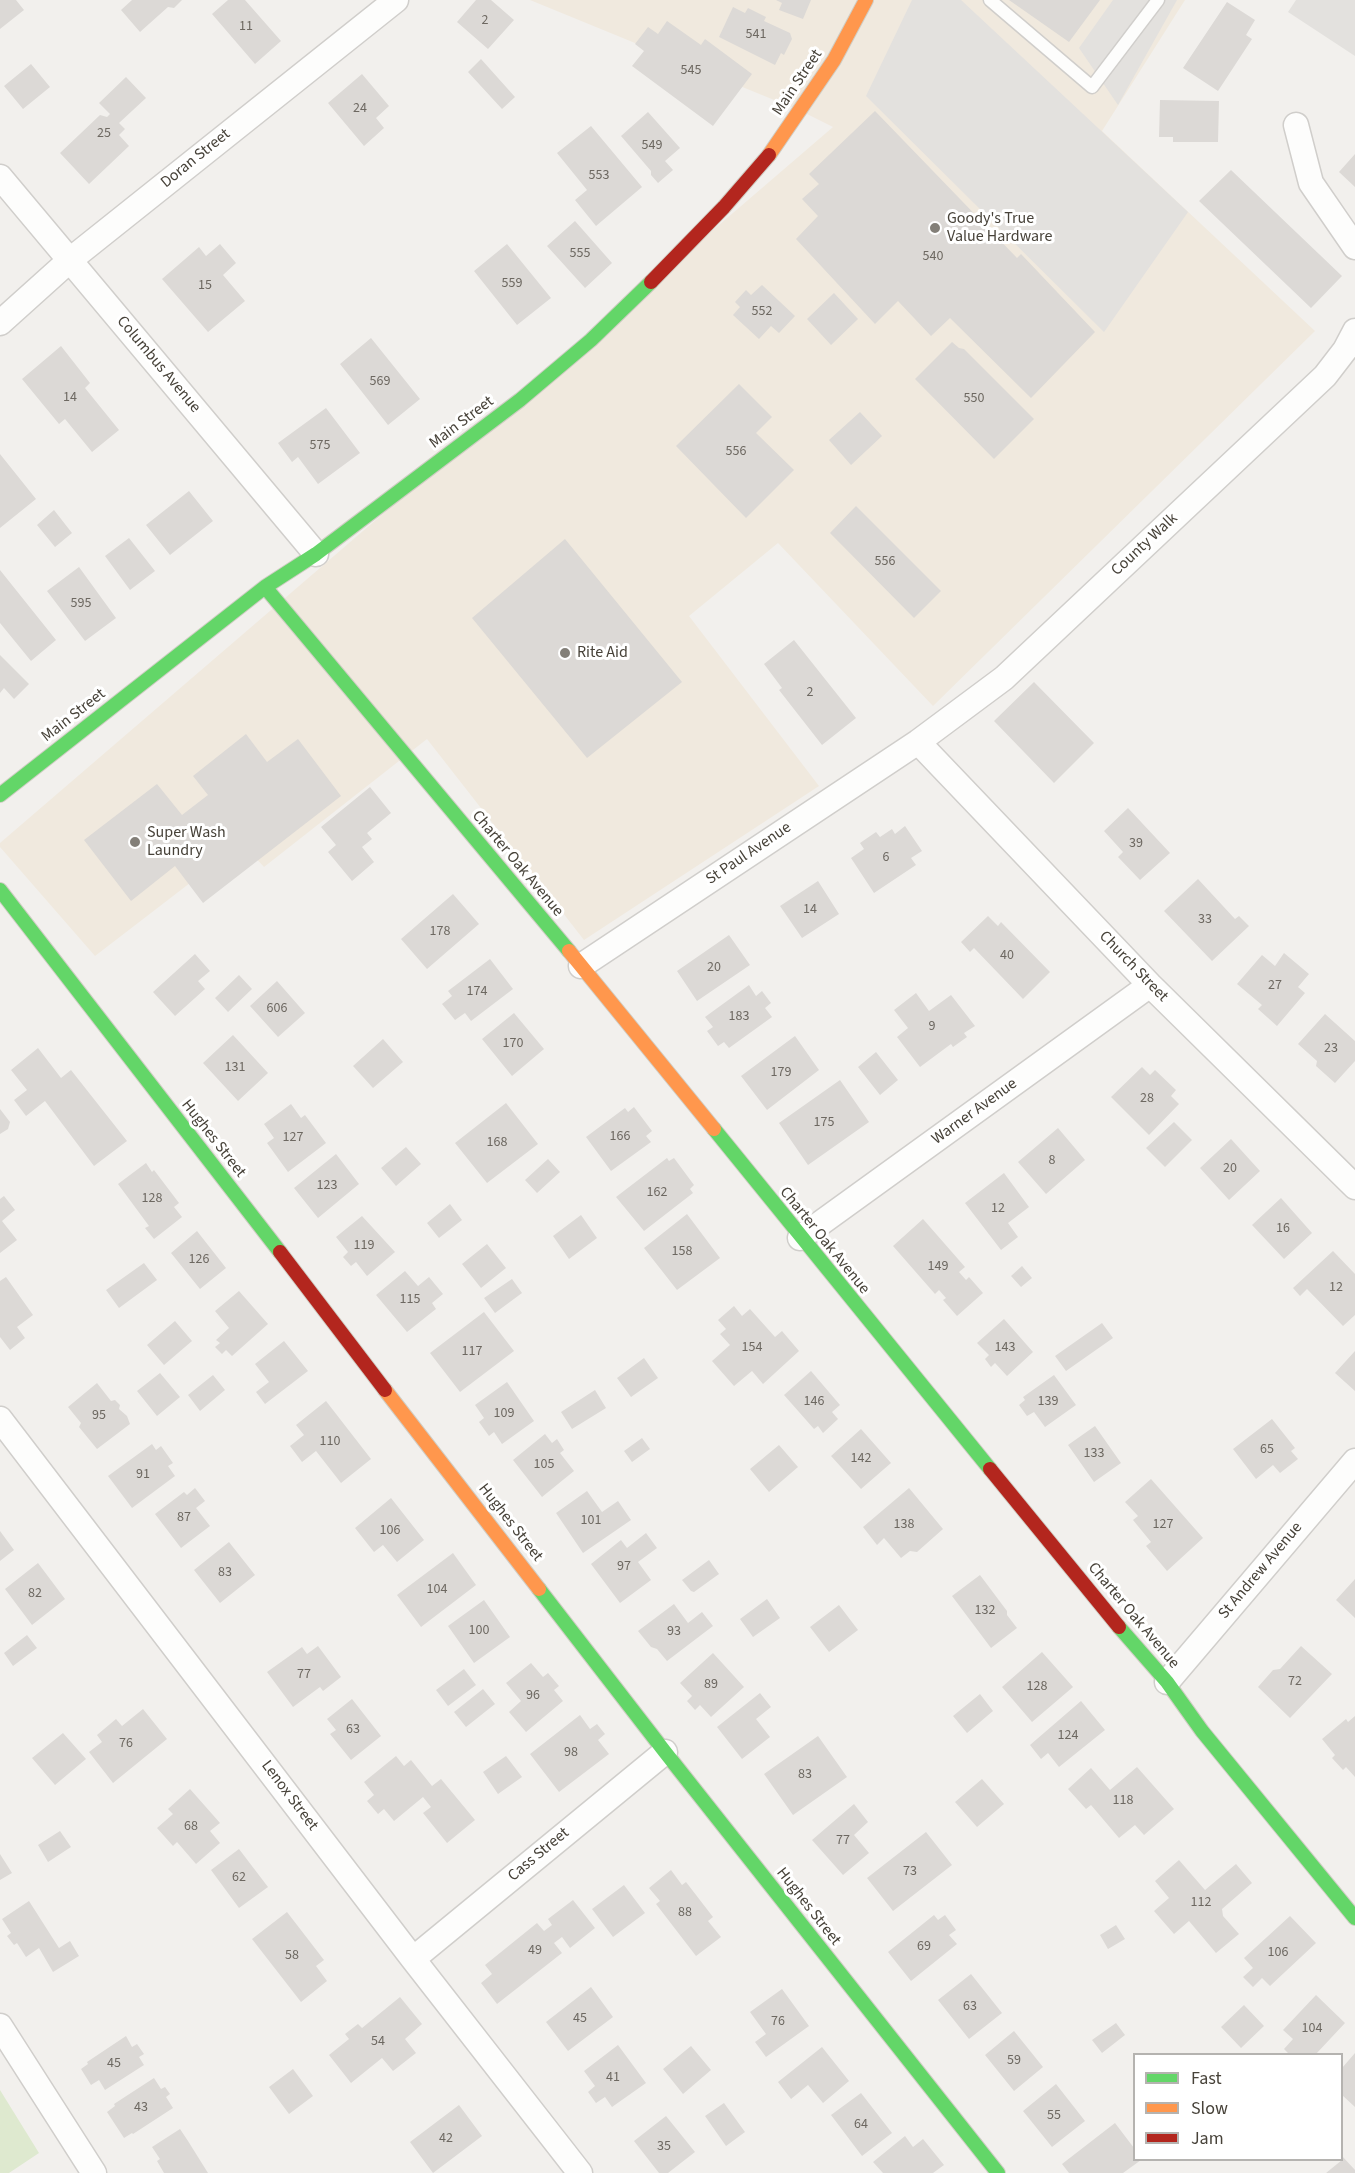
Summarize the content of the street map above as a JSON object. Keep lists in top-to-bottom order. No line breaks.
{"streets":{"street":["Main Street","Doran Street","Columbus Avenue","County Walk","St Paul Avenue","Charter Oak Avenue","Church Street","Warner Avenue","Hughes Street","St Andrew Avenue","Lenox Street","Cass Street"]},"crossings":[["Main Street","Columbus Avenue"],["Main Street","Charter Oak Avenue"],["Doran Street","Columbus Avenue"],["County Walk","St Paul Avenue"],["County Walk","Church Street"],["St Paul Avenue","Charter Oak Avenue"],["St Paul Avenue","Church Street"],["Charter Oak Avenue","Warner Avenue"],["Charter Oak Avenue","St Andrew Avenue"],["Church Street","Warner Avenue"],["Hughes Street","Cass Street"],["Lenox Street","Cass Street"]],"places":["Goody's True Value Hardware","Rite Aid","Super Wash Laundry"],"house_numbers":["2","11","541","545","24","25","549","553","555","540","559","15","552","569","14","550","575","556","556","595","2","39","6","14","33","178","40","20","27","174","606","183","9","170","23","131","179","28","175","166","127","168","8","20","123","162","128","12","16","119","158","126","149","12","115","154","143","117","146","139","109","95","110","65","133","142","105","91","87","101","138","127","106","97","83","104","82","132","100","93","77","72","89","128","96","63","124","76","98","83","118","68","77","73","62","112","88","69","49","106","58","63","45","76","104","54","59","45","41","43","55","64","42","35"],"legend":["Fast","Slow","Jam"]}
